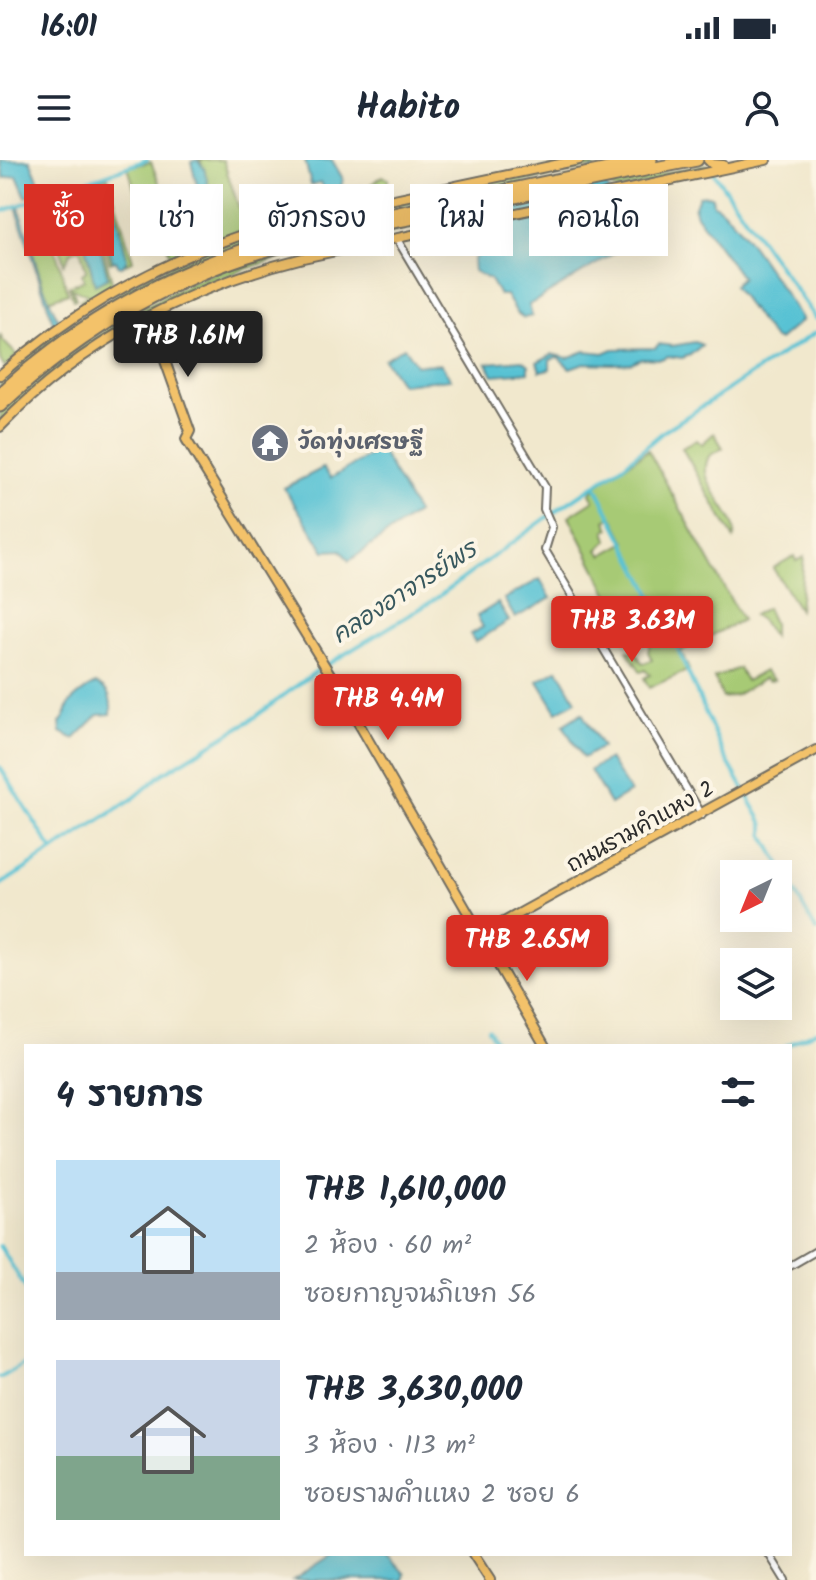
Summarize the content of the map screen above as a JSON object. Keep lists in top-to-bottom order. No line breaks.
{"streets":{"main road":["ถนนรามคำแหง 2"]},"water":["คลองอาจารย์พร"],"places":{"temple":["วัดทุ่งเศรษฐี"]},"north":"bottom left","page":{"status":"16:01","header":"Habito","chip":["ซื้อ","เช่า","ตัวกรอง","ใหม่","คอนโด"],"price":["THB 1.61M","THB 3.63M","THB 4.4M","THB 2.65M"],"heading":"4 รายการ","list":[{"name":"THB 1,610,000","note":"2 ห้อง · 60 m² · ซอยกาญจนภิเษก 56"},{"name":"THB 3,630,000","note":"3 ห้อง · 113 m² · ซอยรามคำแหง 2 ซอย 6"}]}}
